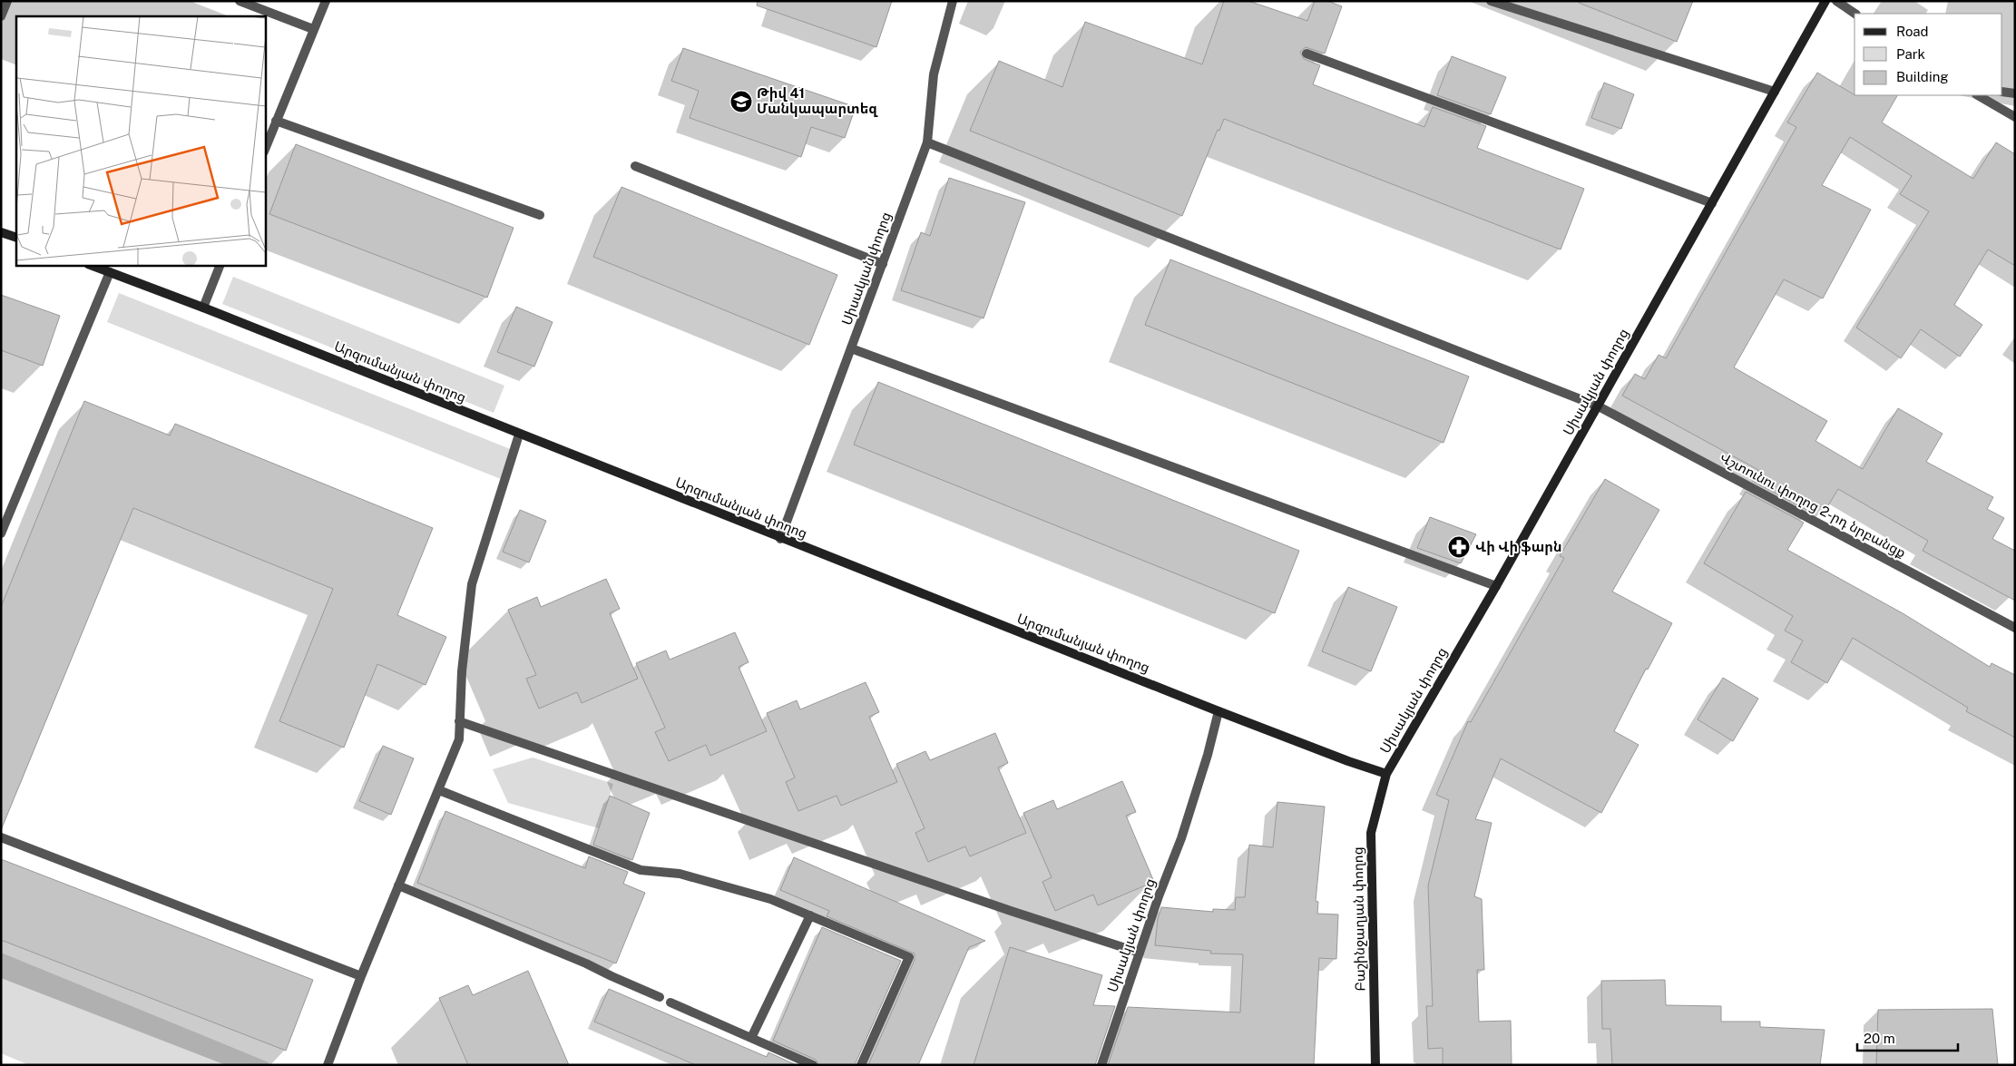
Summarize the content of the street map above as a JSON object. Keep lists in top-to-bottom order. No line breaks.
{"streets":{"main road":["Սիսակյան փողոց","Արզումանյան փողոց","Բաշինջաղյան փողոց"],"street":["Վշտունու փողոց 2-րդ նրբանցք"]},"crossings":[["Սիսակյան փողոց","Արզումանյան փողոց"],["Սիսակյան փողոց","Վշտունու փողոց 2-րդ նրբանցք"],["Սիսակյան փողոց","Բաշինջաղյան փողոց"],["Արզումանյան փողոց","Բաշինջաղյան փողոց"]],"places":{"school or university":["Թիվ 41 Մանկապարտեզ"],"pharmacy":["Վի Վի ֆարն"]},"legend":["Road","Park","Building"],"scale_bar":"20 m"}
